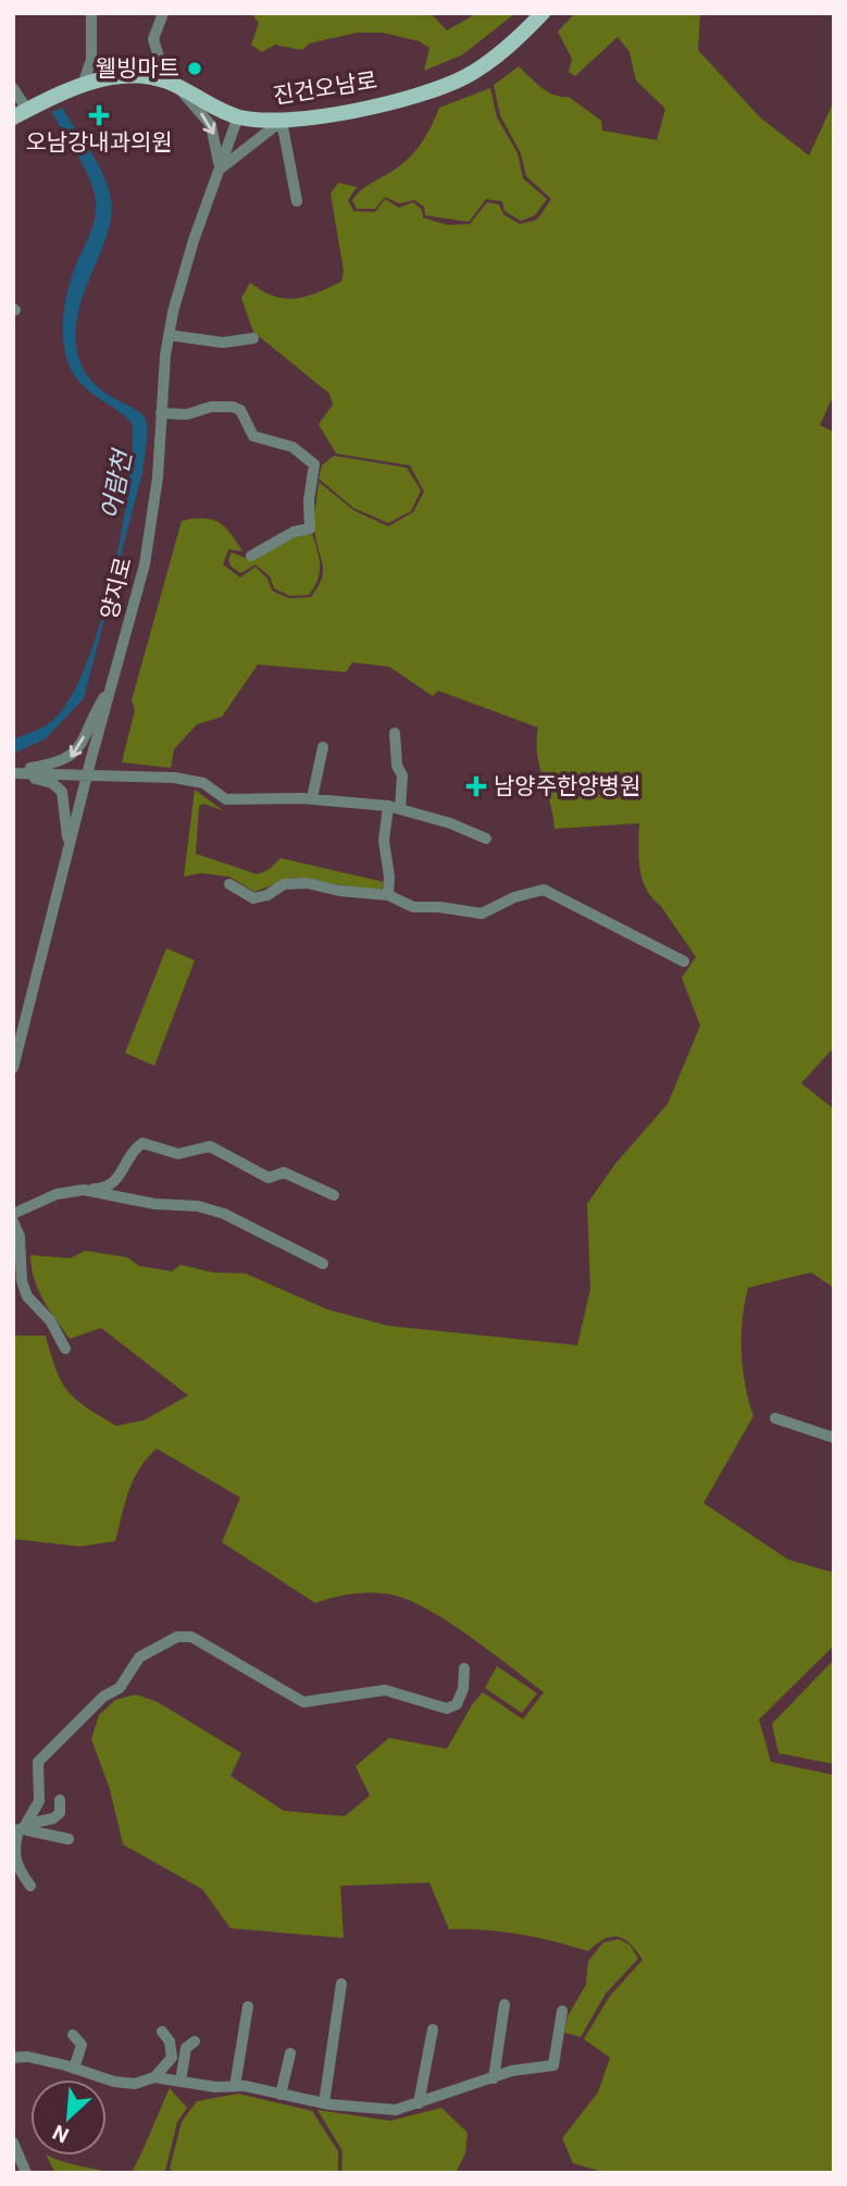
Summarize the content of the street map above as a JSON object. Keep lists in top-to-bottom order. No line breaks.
{"streets":{"main road":["진건오남로"],"street":["양지로"]},"crossings":[["진건오남로","양지로"]],"water":["어람천"],"places":{"other":["웰빙마트"],"health":["오남강내과의원","남양주한양병원"]},"north":"bottom left"}
